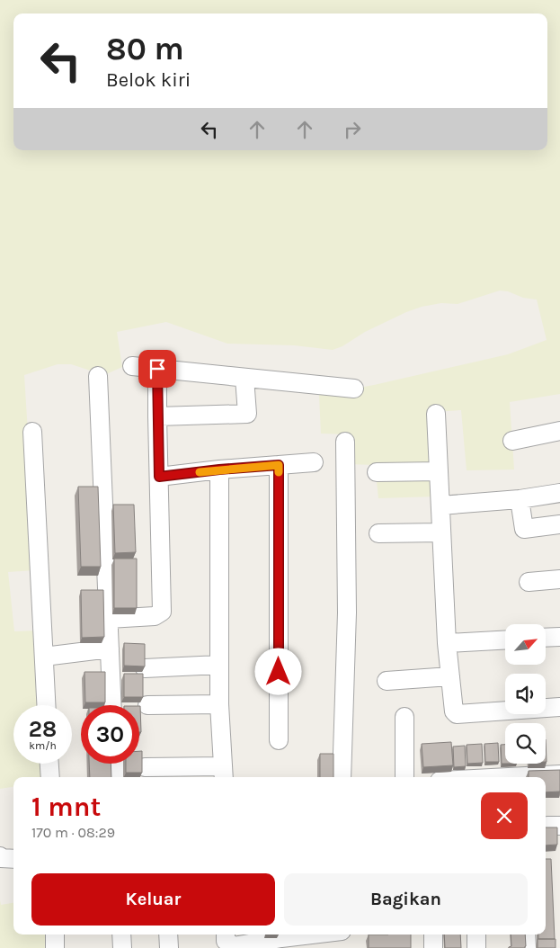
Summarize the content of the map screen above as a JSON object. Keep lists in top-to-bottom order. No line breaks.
{"north":"top right","page":{"turn":["80 m","Belok kiri"],"speed":"28 km/h","limit":"30","heading":["1 mnt","170 m · 08:29"],"buttons":["Keluar","Bagikan"]}}
